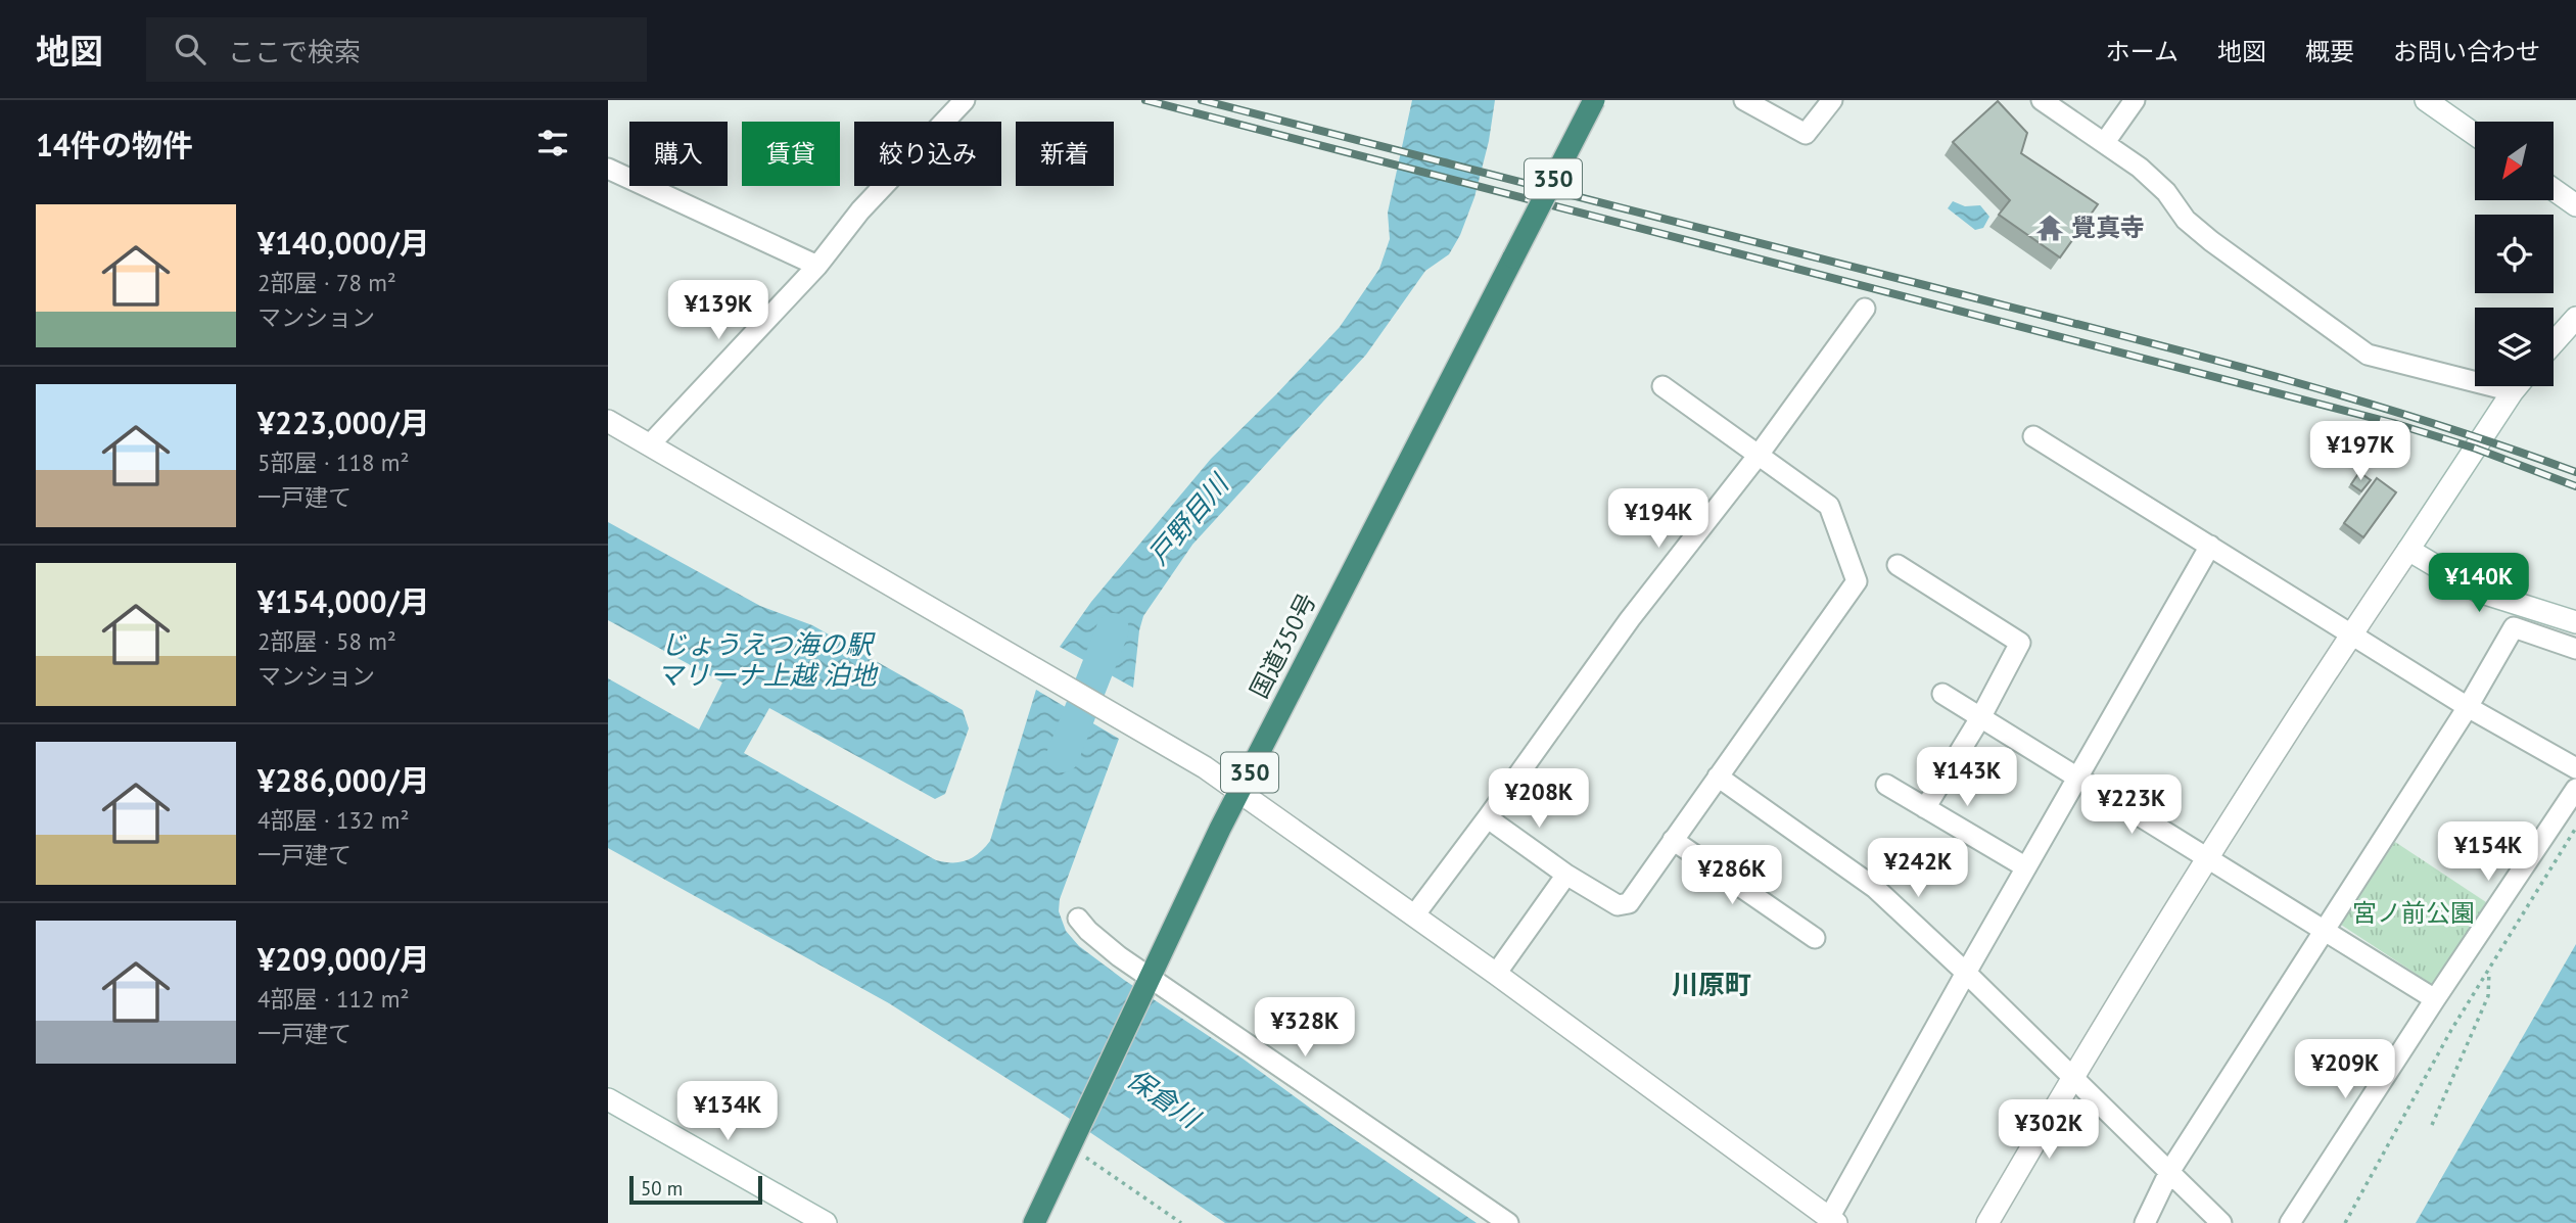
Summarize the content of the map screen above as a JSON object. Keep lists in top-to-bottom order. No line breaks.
{"streets":{"highway":["350","国道350号"]},"districts":["川原町"],"water":["戸野目川","じょうえつ海の駅 マリーナ上越 泊地","保倉川"],"parks":["宮ノ前公園"],"places":{"temple":["覺真寺"]},"scale_bar":"50 m","north":"bottom left","page":{"header":"地図","search":"ここで検索","nav":["ホーム","地図","概要","お問い合わせ"],"heading":"14件の物件","chip":["購入","賃貸","絞り込み","新着"],"list":[{"name":"¥140,000/月","note":"2部屋 · 78 m² · マンション"},{"name":"¥223,000/月","note":"5部屋 · 118 m² · 一戸建て"},{"name":"¥154,000/月","note":"2部屋 · 58 m² · マンション"},{"name":"¥286,000/月","note":"4部屋 · 132 m² · 一戸建て"},{"name":"¥209,000/月","note":"4部屋 · 112 m² · 一戸建て"}],"price":["¥139K","¥197K","¥194K","¥140K","¥143K","¥208K","¥223K","¥154K","¥242K","¥286K","¥328K","¥209K","¥134K","¥302K"],"scale":"50 m"}}
